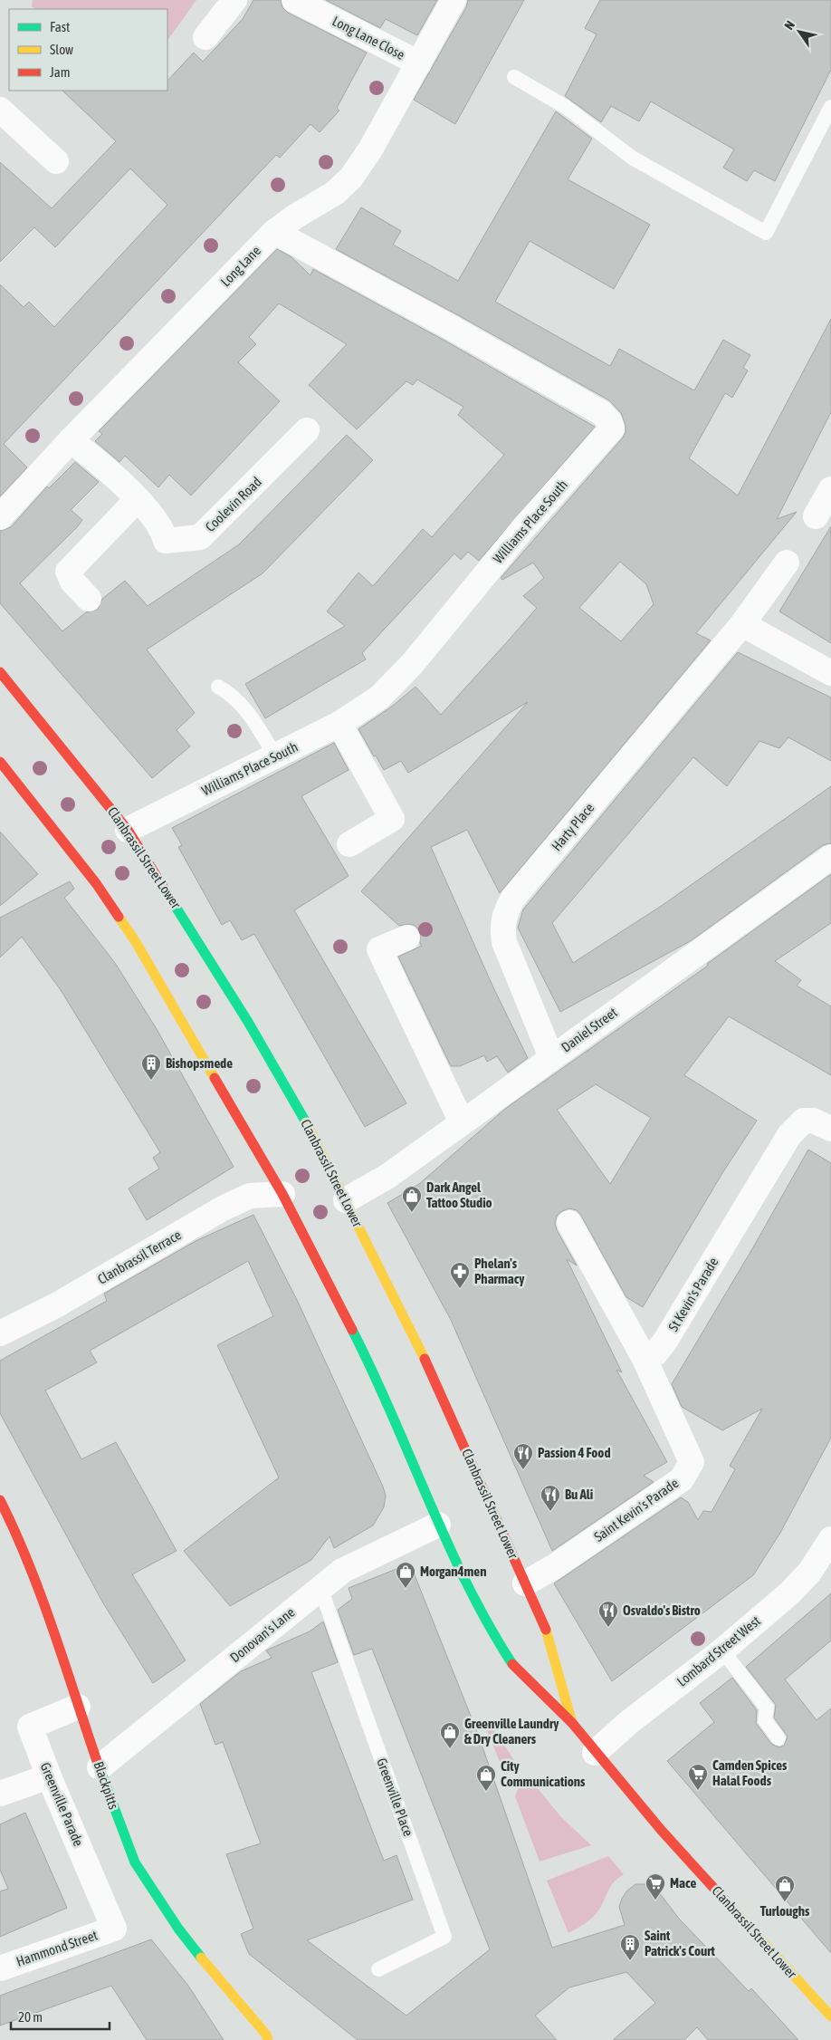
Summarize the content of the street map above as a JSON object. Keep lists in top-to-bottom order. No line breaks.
{"streets":{"main road":["Clanbrassil Street Lower","Blackpitts"],"street":["Long Lane Close","Long Lane","Coolevin Road","Williams Place South","Harty Place","Daniel Street","Clanbrassil Terrace","St Kevin's Parade","Saint Kevin's Parade","Donovan's Lane","Lombard Street West","Greenville Parade","Hammond Street"],"lane":["Greenville Place"]},"crossings":[["Long Lane Close","Long Lane"],["Long Lane","Coolevin Road"],["Long Lane","Williams Place South"],["Williams Place South","Clanbrassil Street Lower"],["Harty Place","Daniel Street"],["Clanbrassil Street Lower","Daniel Street"],["Clanbrassil Street Lower","Clanbrassil Terrace"],["Clanbrassil Street Lower","Saint Kevin's Parade"],["Clanbrassil Street Lower","Donovan's Lane"],["Clanbrassil Street Lower","Lombard Street West"],["St Kevin's Parade","Saint Kevin's Parade"],["Donovan's Lane","Blackpitts"],["Donovan's Lane","Greenville Place"],["Blackpitts","Greenville Parade"],["Greenville Parade","Hammond Street"]],"places":{"building":["Bishopsmede","Saint Patrick's Court"],"shop":["Dark Angel Tattoo Studio","Morgan4men","Greenville Laundry & Dry Cleaners","City Communications","Turloughs"],"pharmacy":["Phelan's Pharmacy"],"restaurant":["Passion 4 Food","Bu Ali","Osvaldo's Bistro"],"supermarket":["Camden Spices Halal Foods","Mace"]},"legend":["Fast","Slow","Jam"],"scale_bar":"20 m","north":"top left"}
